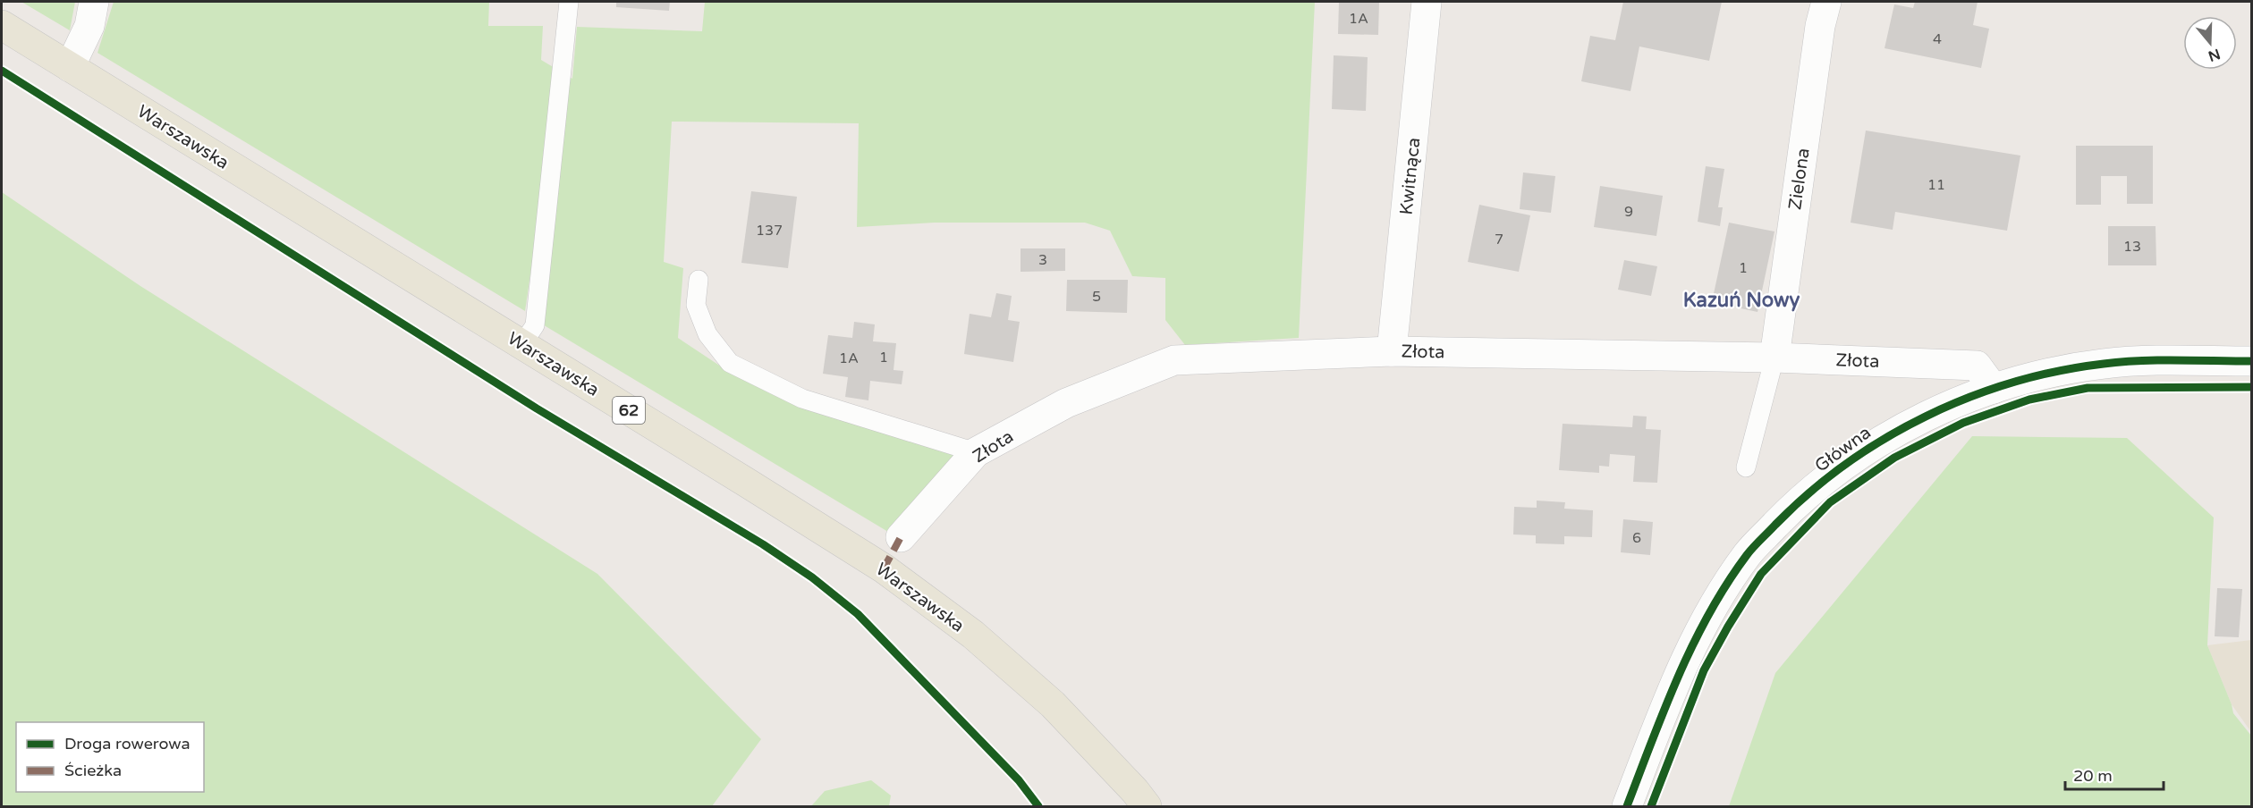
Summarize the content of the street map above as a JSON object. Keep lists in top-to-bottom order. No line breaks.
{"streets":{"main road":["Warszawska","62"],"street":["Kwitnąca","Zielona","Złota","Główna"]},"crossings":[["Kwitnąca","Złota"],["Zielona","Złota"],["Złota","Główna"]],"districts":["Kazuń Nowy"],"house_numbers":["1A","4","11","9","137","7","13","3","1","5","1","1A","6"],"legend":["Droga rowerowa","Ścieżka"],"scale_bar":"20 m","north":"bottom"}
